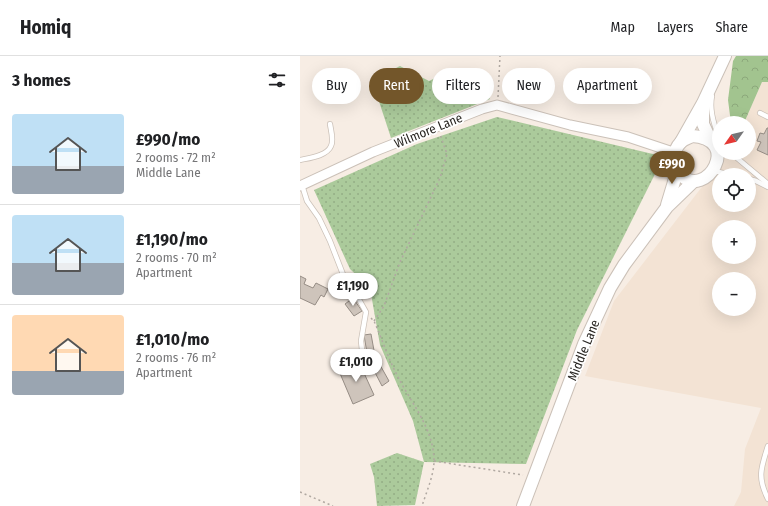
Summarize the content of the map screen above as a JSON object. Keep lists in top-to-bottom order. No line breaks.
{"streets":{"street":["Wilmore Lane","Middle Lane"]},"north":"bottom left","page":{"header":"Homiq","nav":["Map","Layers","Share"],"heading":"3 homes","chip":["Buy","Rent","Filters","New","Apartment"],"list":[{"name":"£990/mo","note":"2 rooms · 72 m² · Middle Lane"},{"name":"£1,190/mo","note":"2 rooms · 70 m² · Apartment"},{"name":"£1,010/mo","note":"2 rooms · 76 m² · Apartment"}],"map_buttons":["+","−"],"price":["£990","£1,190","£1,010"]}}
